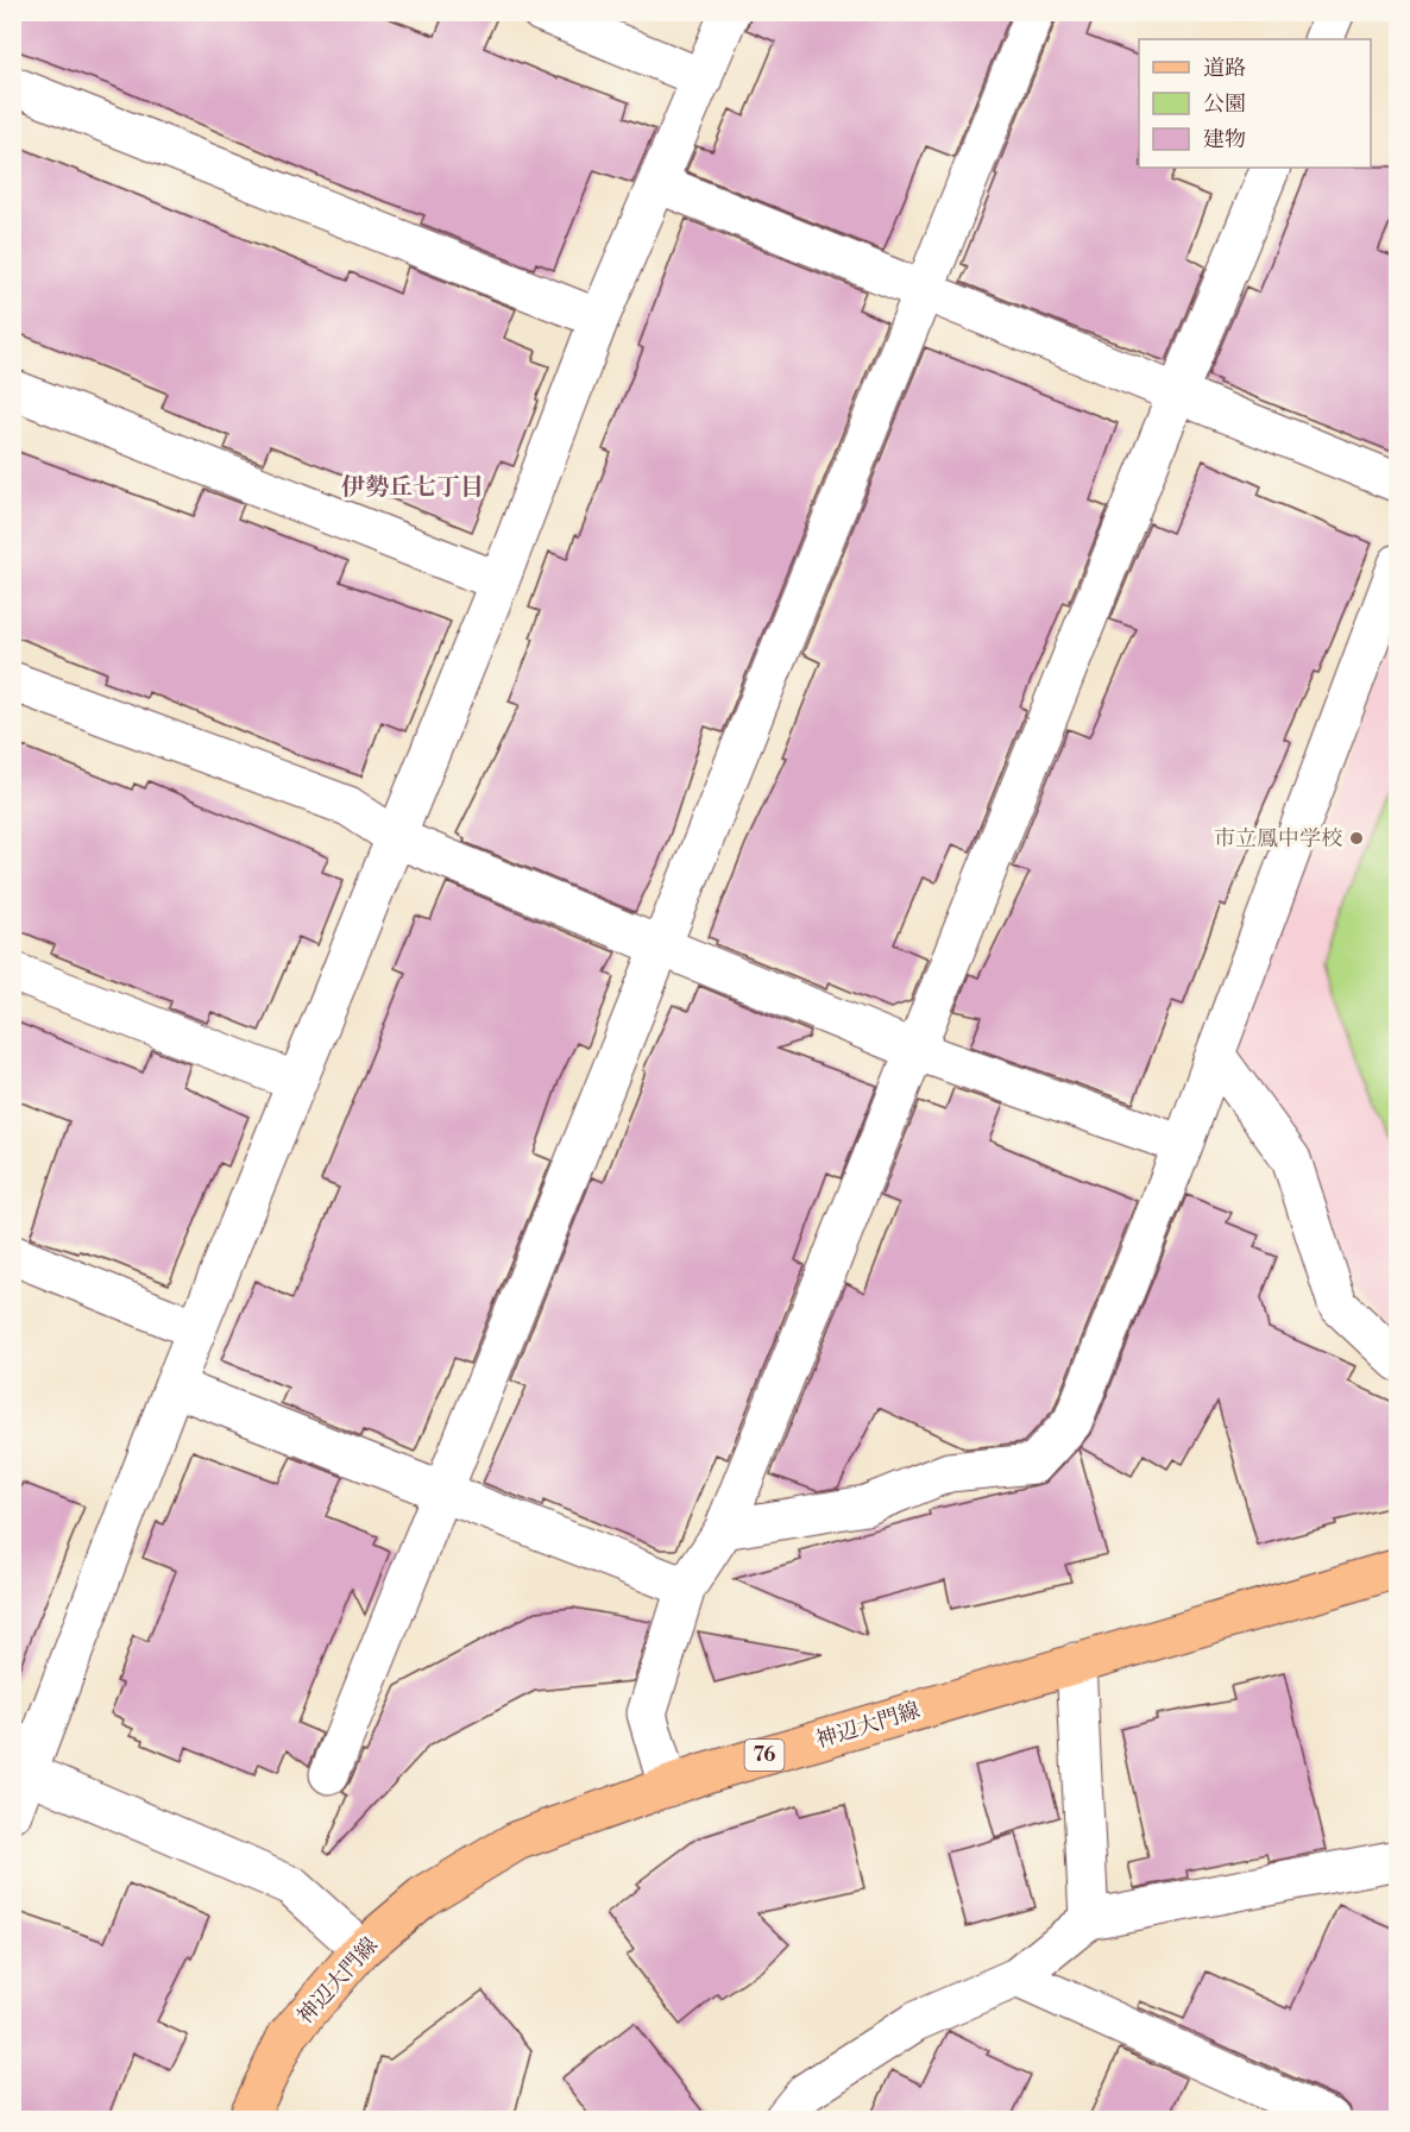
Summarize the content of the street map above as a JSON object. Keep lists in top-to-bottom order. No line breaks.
{"streets":{"main road":["神辺大門線","76"]},"districts":["伊勢丘七丁目"],"places":["市立鳳中学校"],"legend":["道路","公園","建物"]}
